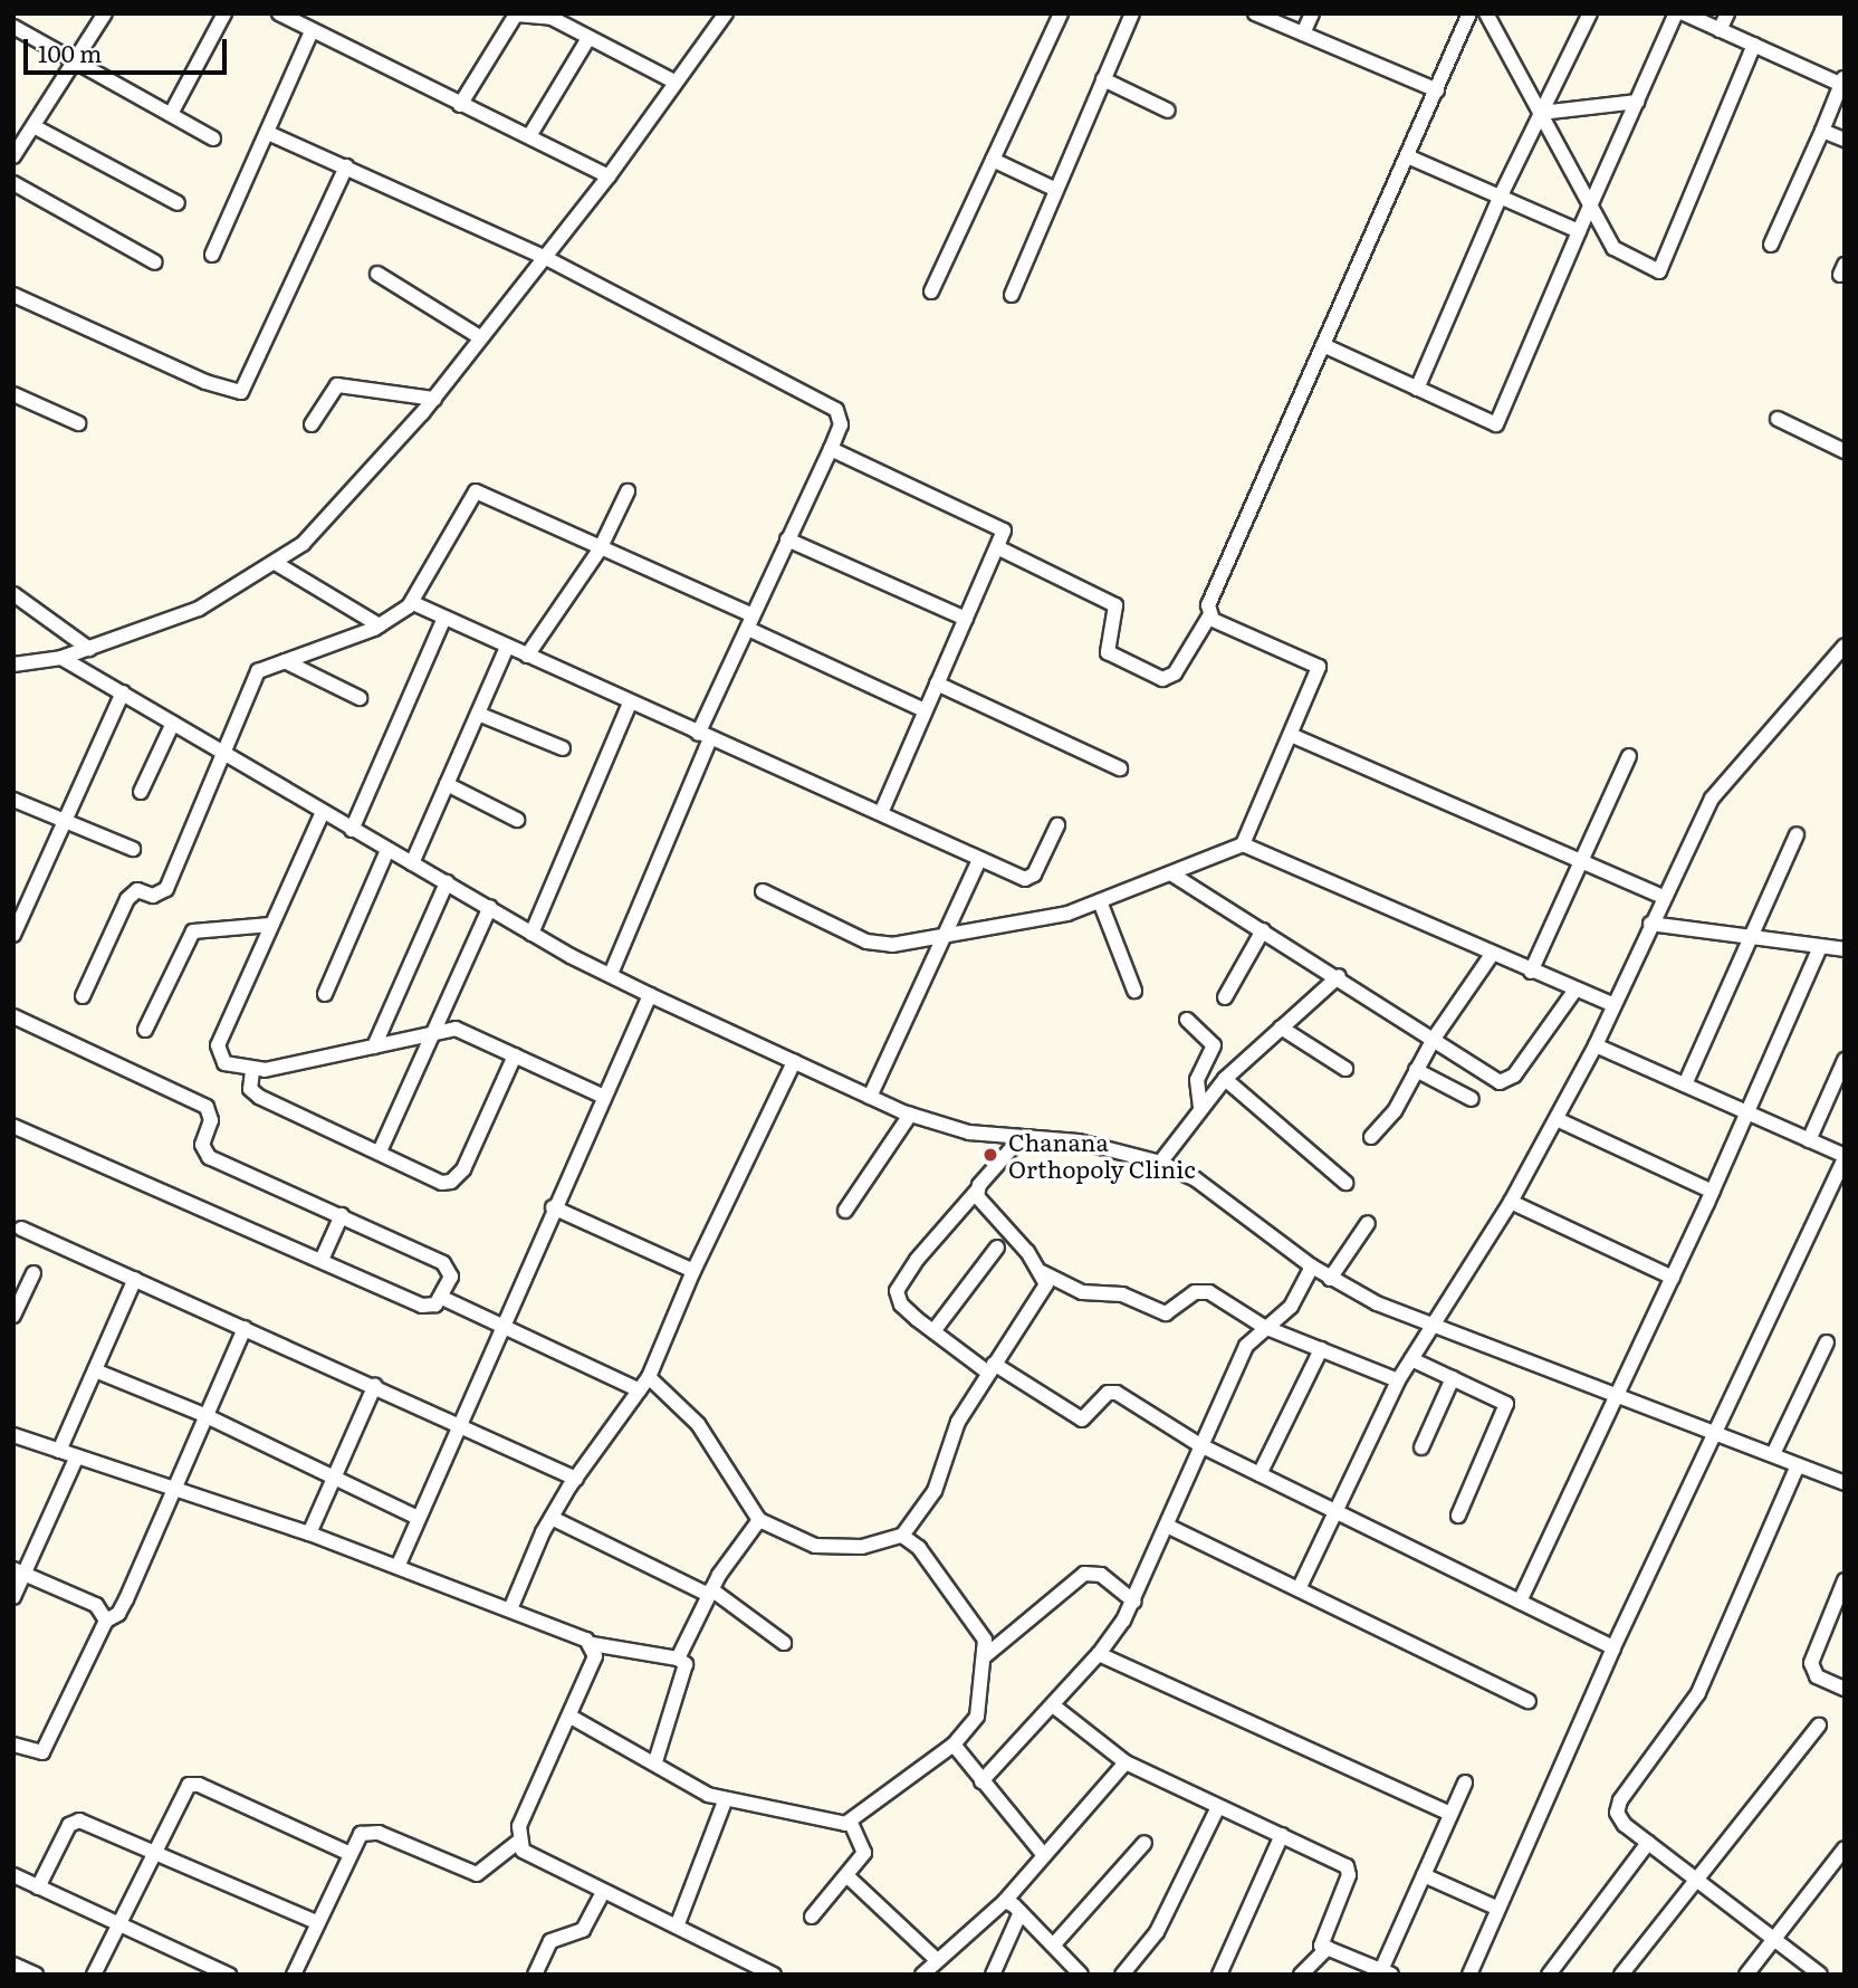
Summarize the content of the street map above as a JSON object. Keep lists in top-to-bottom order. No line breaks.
{"places":["Chanana Orthopoly Clinic"],"scale_bar":"100 m"}
